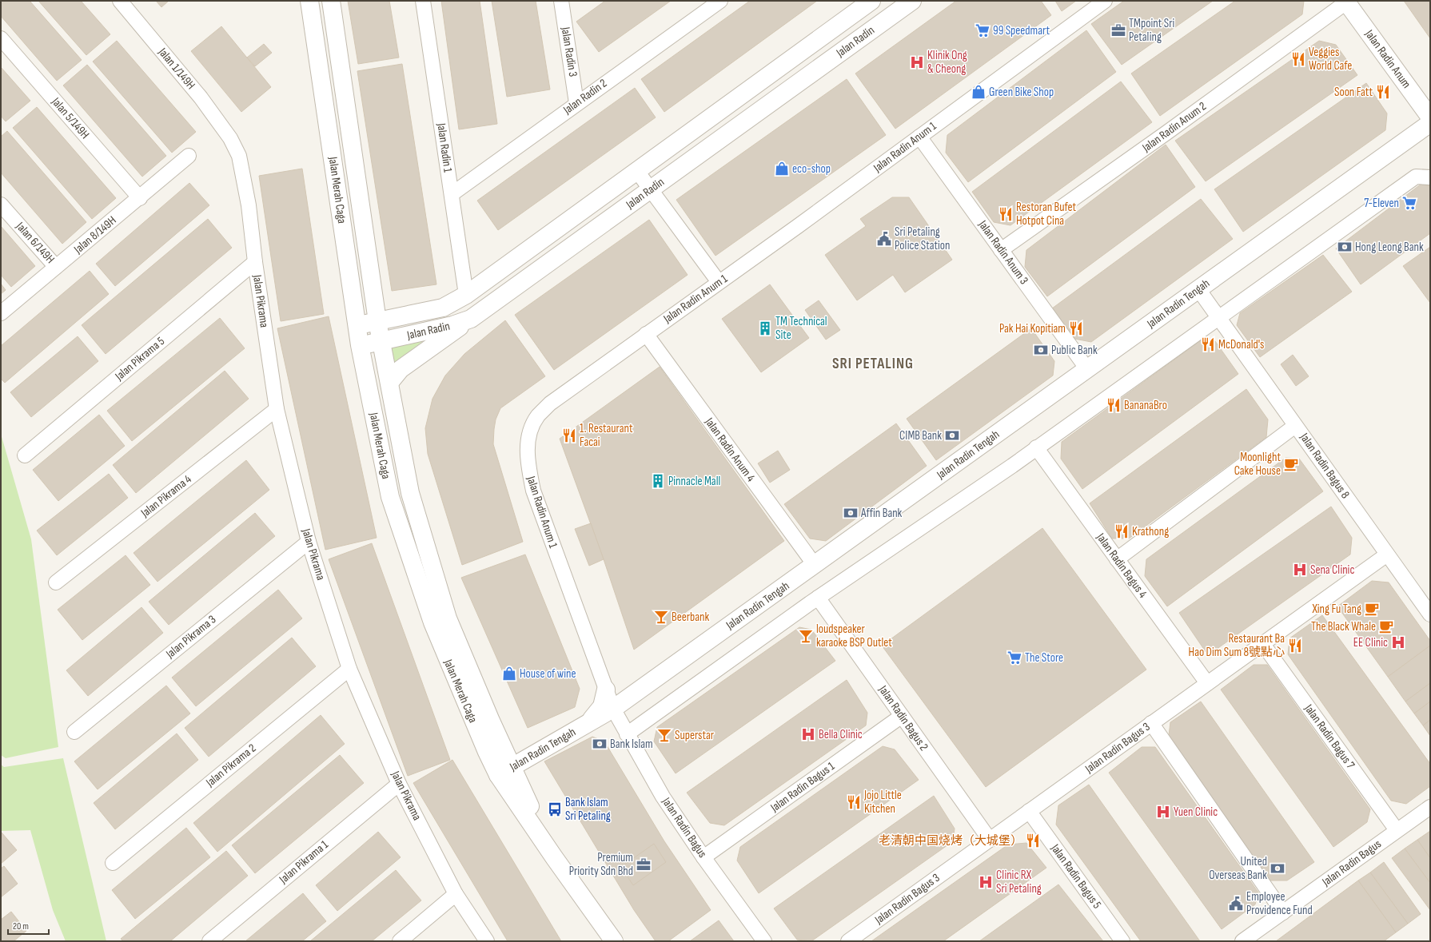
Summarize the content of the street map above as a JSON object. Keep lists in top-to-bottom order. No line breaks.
{"streets":{"street":["Jalan Radin","Jalan Radin 3","Jalan Radin Anum","Jalan 1/149H","Jalan Radin 2","Jalan 5/149H","Jalan Radin Anum 2","Jalan Radin Anum 1","Jalan Radin 1","Jalan Merah Caga","Jalan 8/149H","Jalan 6/149H","Jalan Radin Anum 3","Jalan Pikrama","Jalan Radin Tengah","Jalan Pikrama 5","Jalan Radin Anum 4","Jalan Radin Bagus 8","Jalan Pikrama 4","Jalan Radin Bagus 4","Jalan Pikrama 3","Jalan Radin Bagus 2","Jalan Radin Bagus 7","Jalan Radin Bagus 3","Jalan Pikrama 2","Jalan Radin Bagus 1","Jalan Radin Bagus","Jalan Pikrama 1","Jalan Radin Bagus 5"]},"crossings":[["Jalan Radin","Jalan Radin 1"],["Jalan Radin","Jalan Merah Caga"],["Jalan Radin 3","Jalan Radin 2"],["Jalan Radin Anum","Jalan Radin Anum 2"],["Jalan 1/149H","Jalan Pikrama"],["Jalan Radin 2","Jalan Radin 1"],["Jalan 5/149H","Jalan 8/149H"],["Jalan Radin Anum 2","Jalan Radin Anum 3"],["Jalan Radin Anum 1","Jalan Radin Anum 3"],["Jalan Radin Anum 1","Jalan Radin Tengah"],["Jalan Radin Anum 1","Jalan Radin Anum 4"],["Jalan Radin Anum 1","Jalan Radin Bagus"],["Jalan Merah Caga","Jalan Radin Tengah"],["Jalan 8/149H","Jalan 6/149H"],["Jalan Radin Anum 3","Jalan Radin Tengah"],["Jalan Pikrama","Jalan Pikrama 5"],["Jalan Pikrama","Jalan Pikrama 4"],["Jalan Pikrama","Jalan Pikrama 3"],["Jalan Pikrama","Jalan Pikrama 2"],["Jalan Pikrama","Jalan Pikrama 1"],["Jalan Radin Tengah","Jalan Radin Anum 4"],["Jalan Radin Tengah","Jalan Radin Bagus 8"],["Jalan Radin Tengah","Jalan Radin Bagus"],["Jalan Radin Bagus 8","Jalan Radin Bagus 3"],["Jalan Radin Bagus 4","Jalan Radin Bagus 3"],["Jalan Radin Bagus 2","Jalan Radin Bagus 3"],["Jalan Radin Bagus 2","Jalan Radin Bagus 1"],["Jalan Radin Bagus 7","Jalan Radin Bagus 3"],["Jalan Radin Bagus 7","Jalan Radin Bagus"],["Jalan Radin Bagus 3","Jalan Radin Bagus 5"],["Jalan Radin Bagus 1","Jalan Radin Bagus"]],"districts":["SRI PETALING"],"places":{"supermarket":["99 Speedmart","7-Eleven","The Store"],"office":["TMpoint Sri Petaling","Premium Priority Sdn Bhd"],"restaurant":["Veggies World Cafe","Soon Fatt","Restoran Bufet Hotpot Cina","Pak Hai Kopitiam","McDonald's","BananaBro","1. Restaurant Facai","Krathong","Restaurant Ba Hao Dim Sum 8號點心","Jojo Little Kitchen","老清朝中国烧烤（大城堡）"],"hospital":["Klinik Ong & Cheong","Sena Clinic","EE Clinic","Bella Clinic","Yuen Clinic","Clinic RX Sri Petaling"],"shop":["Green Bike Shop","eco-shop","House of wine"],"public building":["Sri Petaling Police Station","Employee Providence Fund"],"bank":["Hong Leong Bank","Public Bank","CIMB Bank","Affin Bank","Bank Islam","United Overseas Bank"],"building":["TM Technical Site","Pinnacle Mall"],"cafe":["Moonlight Cake House","Xing Fu Tang","The Black Whale"],"bar":["Beerbank","loudspeaker karaoke BSP Outlet","Superstar"],"bus stop":["Bank Islam Sri Petaling"]},"scale_bar":"20 m"}
